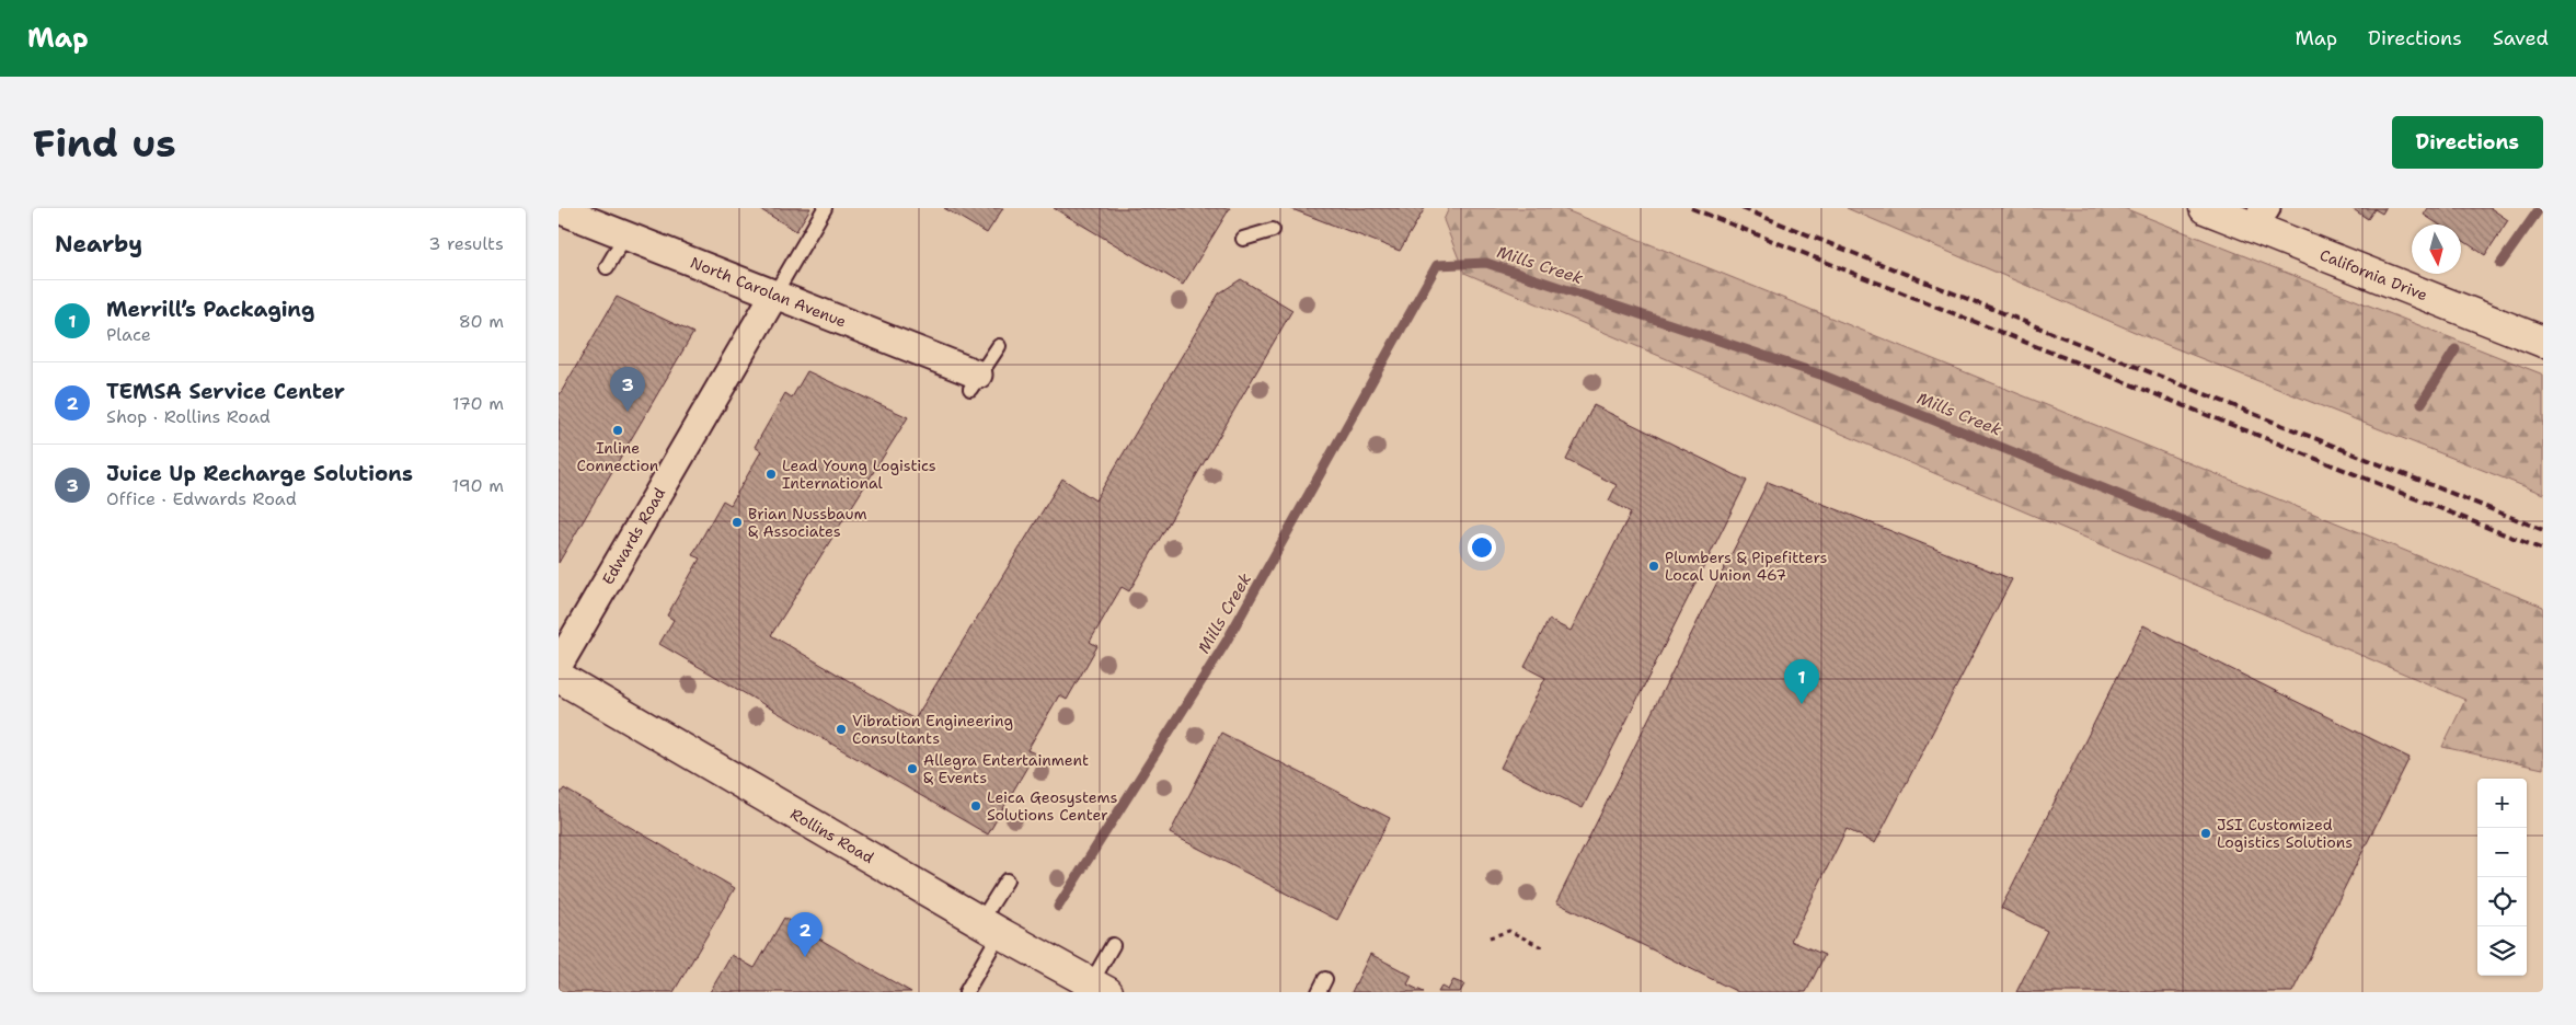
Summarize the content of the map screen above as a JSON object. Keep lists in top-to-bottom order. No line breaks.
{"streets":{"main road":["California Drive","Rollins Road"],"street":["North Carolan Avenue","Edwards Road"]},"crossings":[["North Carolan Avenue","Edwards Road"]],"water":["Mills Creek"],"places":["Inline Connection","Lead Young Logistics International","Brian Nussbaum & Associates","Plumbers & Pipefitters Local Union 467","Vibration Engineering Consultants","Allegra Entertainment & Events","Leica Geosystems Solutions Center","JSI Customized Logistics Solutions"],"north":"bottom","page":{"header":"Map","nav":["Map","Directions","Saved"],"buttons":"Directions","title":"Find us","heading":["Nearby","3 results"],"list":[{"mark":"1","name":"Merrill’s Packaging","note":"Place","value":"80 m"},{"mark":"2","name":"TEMSA Service Center","note":"Shop · Rollins Road","value":"170 m"},{"mark":"3","name":"Juice Up Recharge Solutions","note":"Office · Edwards Road","value":"190 m"}],"pins":["3","1","2"],"map_buttons":["+","−"]}}
